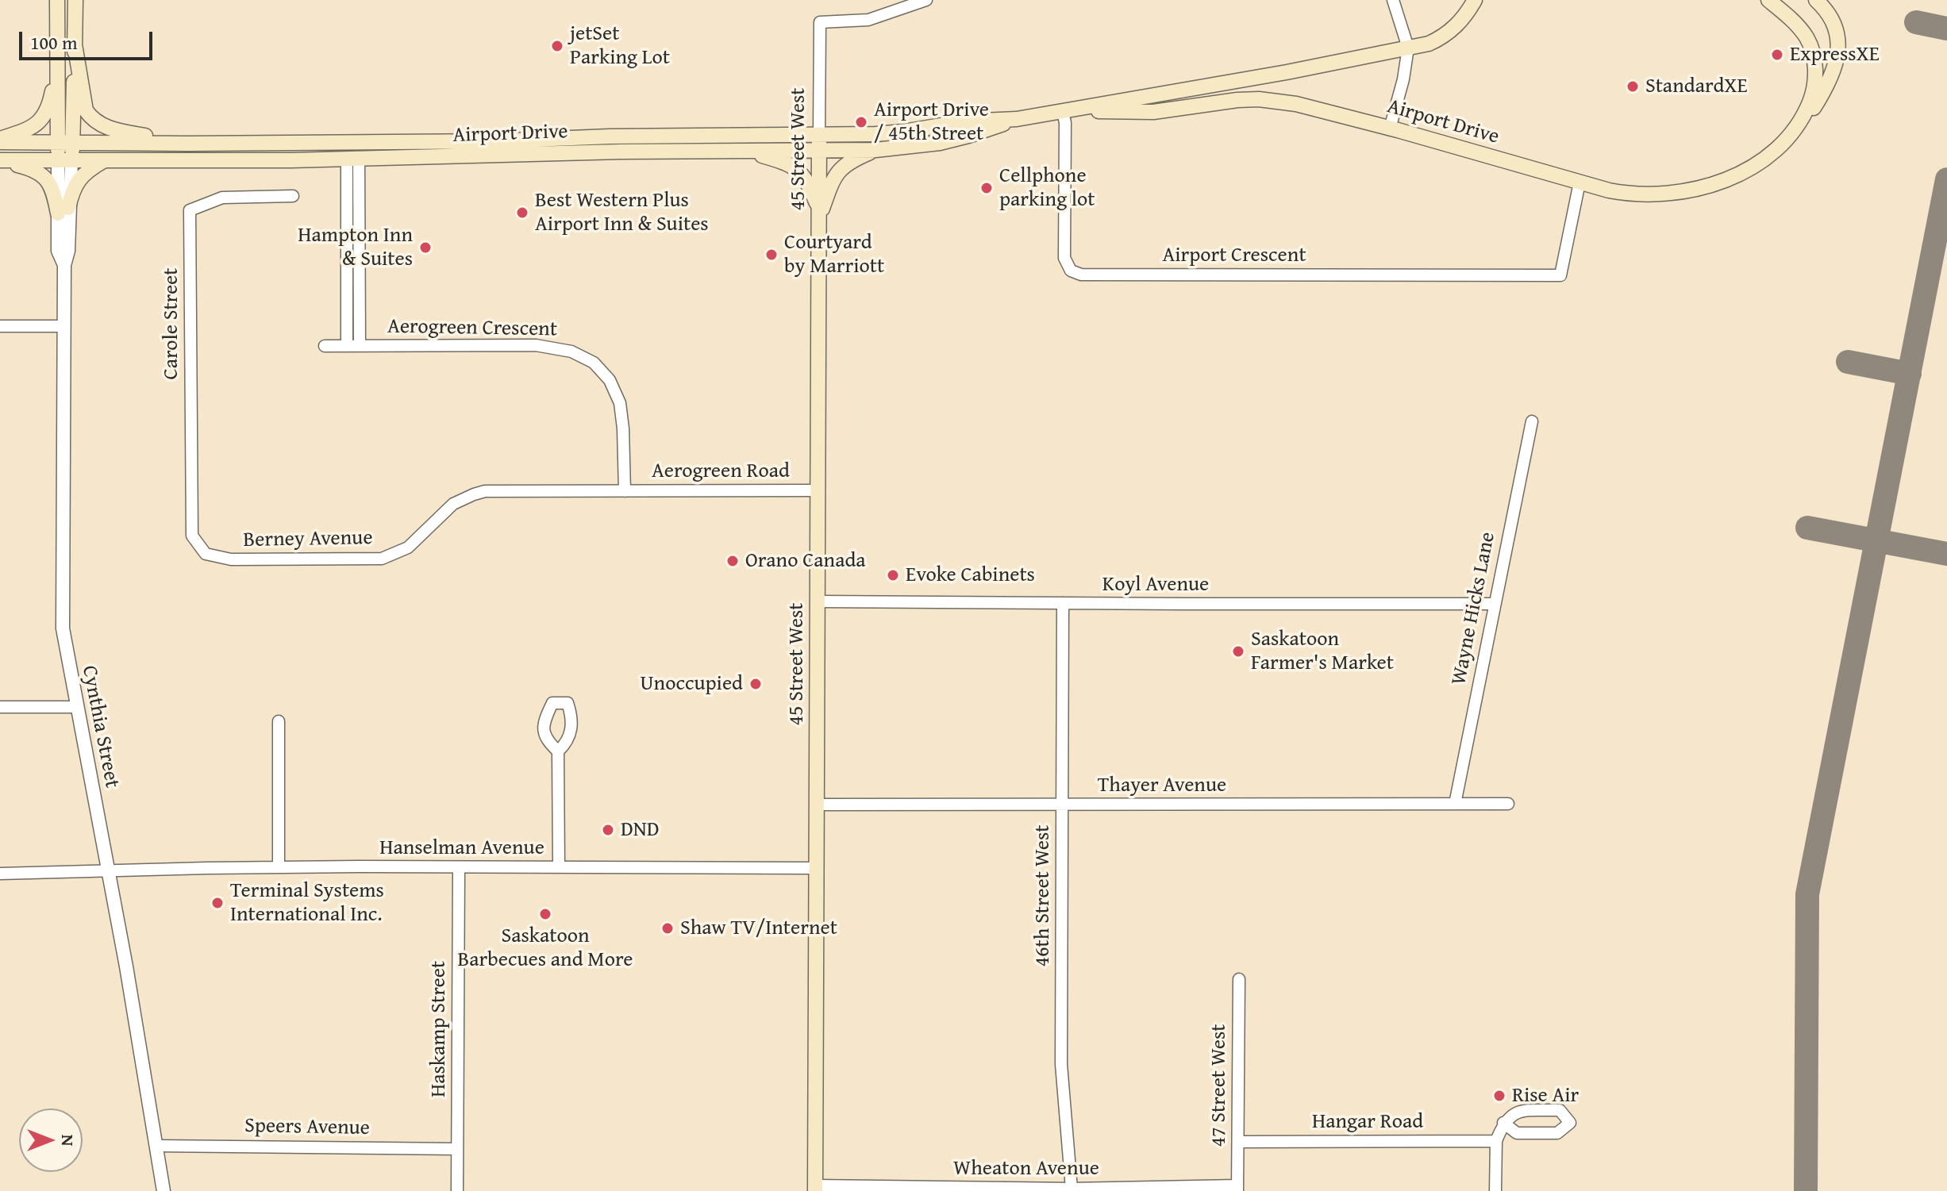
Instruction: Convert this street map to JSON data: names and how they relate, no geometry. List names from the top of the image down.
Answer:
{
  "streets": {
    "main road": ["Airport Drive", "45 Street West"],
    "street": [
      "Airport Crescent",
      "Carole Street",
      "Aerogreen Crescent",
      "Aerogreen Road",
      "Berney Avenue",
      "Koyl Avenue",
      "Wayne Hicks Lane",
      "Cynthia Street",
      "Thayer Avenue",
      "Hanselman Avenue",
      "46th Street West",
      "Haskamp Street",
      "47 Street West",
      "Hangar Road",
      "Speers Avenue",
      "Wheaton Avenue"
    ]
  },
  "crossings": [
    ["Airport Drive", "45 Street West"],
    ["Airport Drive", "Airport Crescent"],
    ["Airport Drive", "Cynthia Street"],
    ["45 Street West", "Aerogreen Road"],
    ["45 Street West", "Koyl Avenue"],
    ["45 Street West", "Thayer Avenue"],
    ["45 Street West", "Hanselman Avenue"],
    ["45 Street West", "Wheaton Avenue"],
    ["Carole Street", "Berney Avenue"],
    ["Aerogreen Crescent", "Aerogreen Road"],
    ["Aerogreen Crescent", "Berney Avenue"],
    ["Aerogreen Road", "Berney Avenue"],
    ["Koyl Avenue", "Wayne Hicks Lane"],
    ["Koyl Avenue", "46th Street West"],
    ["Wayne Hicks Lane", "Thayer Avenue"],
    ["Cynthia Street", "Hanselman Avenue"],
    ["Cynthia Street", "Speers Avenue"],
    ["Thayer Avenue", "46th Street West"],
    ["Hanselman Avenue", "Haskamp Street"],
    ["46th Street West", "Wheaton Avenue"],
    ["Haskamp Street", "Speers Avenue"],
    ["47 Street West", "Hangar Road"],
    ["47 Street West", "Wheaton Avenue"]
  ],
  "places": [
    "jetSet Parking Lot",
    "ExpressXE",
    "StandardXE",
    "Airport Drive / 45th Street",
    "Cellphone parking lot",
    "Best Western Plus Airport Inn & Suites",
    "Hampton Inn & Suites",
    "Courtyard by Marriott",
    "Orano Canada",
    "Evoke Cabinets",
    "Saskatoon Farmer's Market",
    "Unoccupied",
    "DND",
    "Terminal Systems International Inc.",
    "Saskatoon Barbecues and More",
    "Shaw TV/Internet",
    "Rise Air"
  ],
  "scale_bar": "100 m",
  "north": "right"
}
